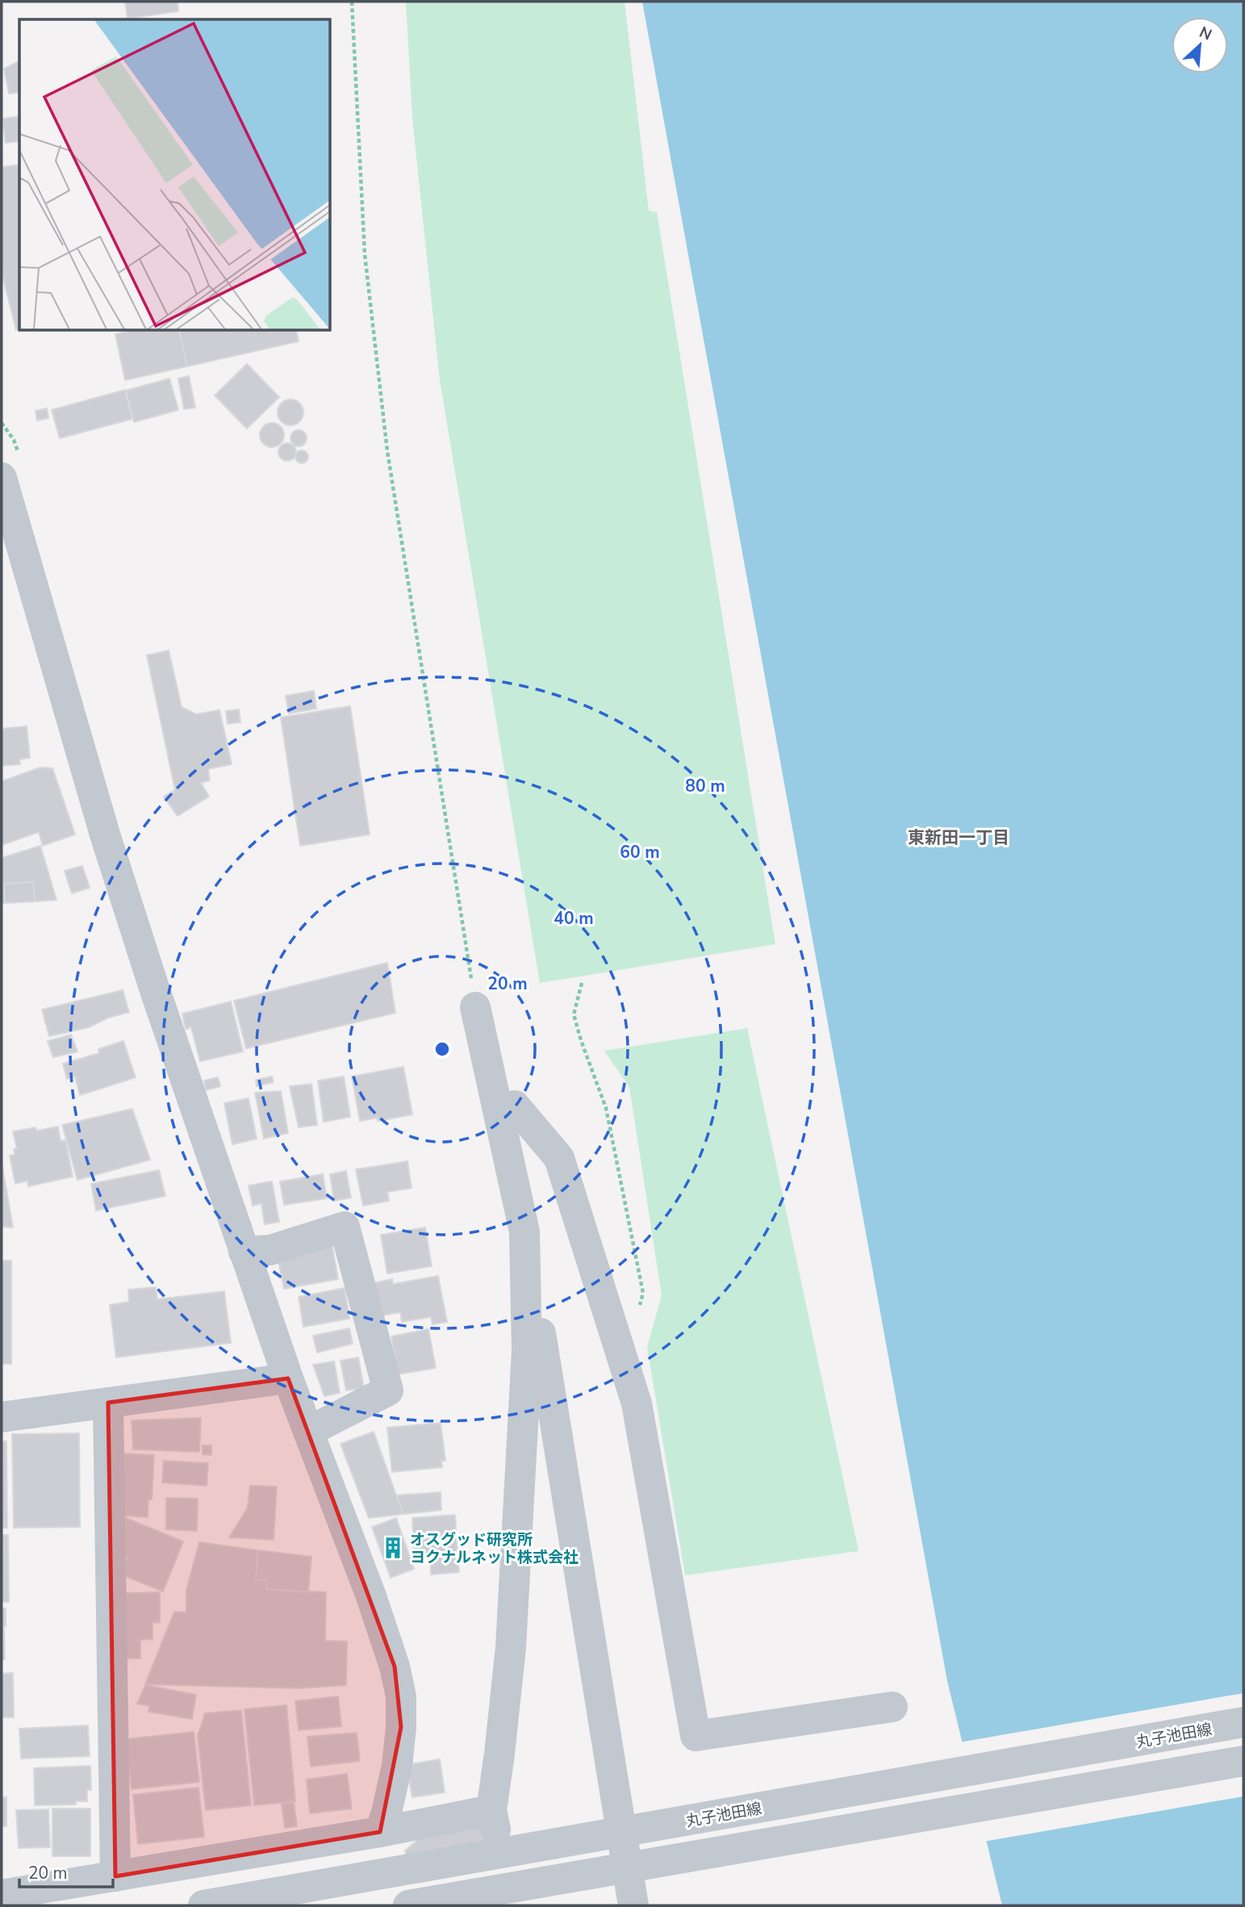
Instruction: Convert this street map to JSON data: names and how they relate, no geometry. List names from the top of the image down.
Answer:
{
  "streets": {
    "street": ["丸子池田線"]
  },
  "districts": ["東新田一丁目"],
  "places": {
    "building": ["オスグッド研究所 ヨクナルネット株式会社"]
  },
  "scale_bar": "20 m",
  "north": "top right",
  "rings": [
    "80 m",
    "60 m",
    "40 m",
    "20 m"
  ]
}
